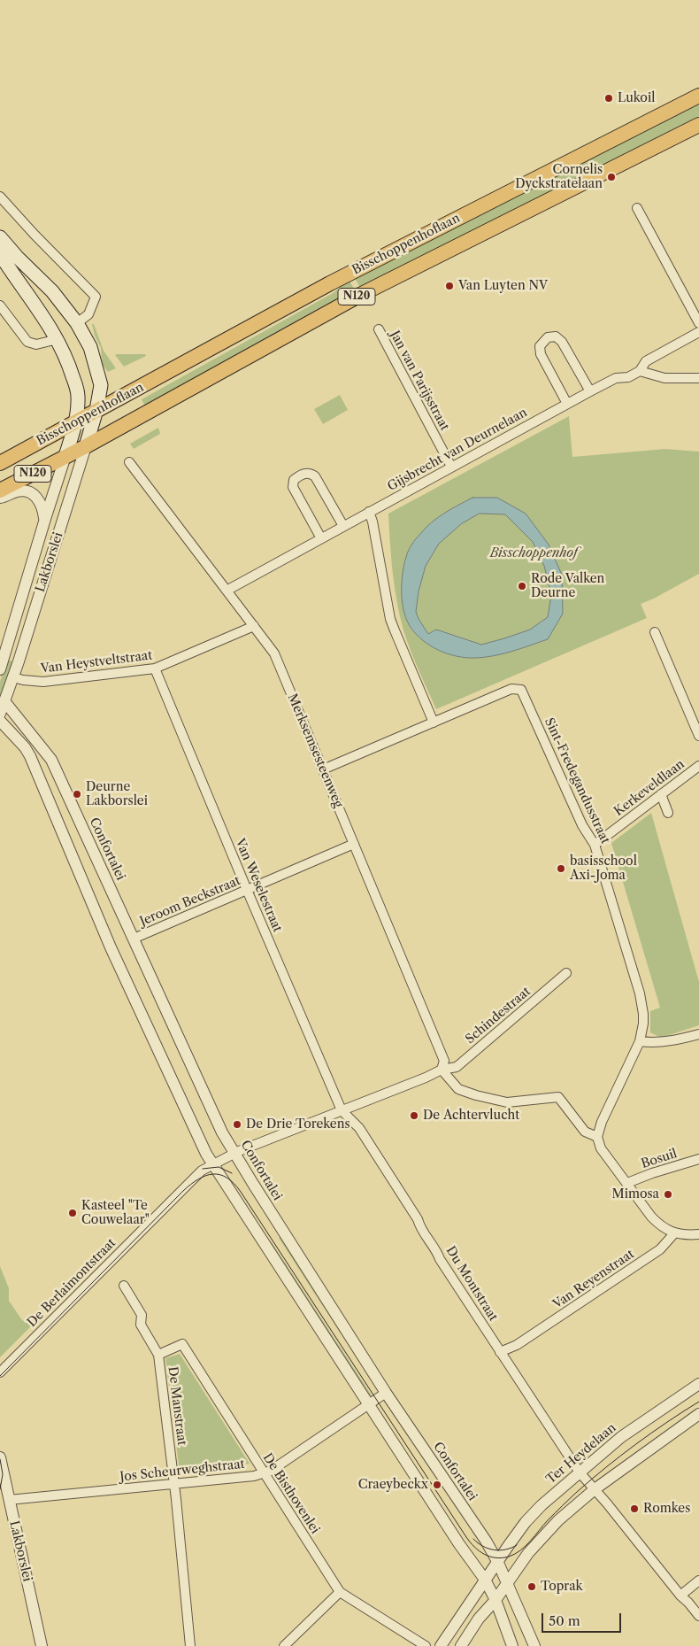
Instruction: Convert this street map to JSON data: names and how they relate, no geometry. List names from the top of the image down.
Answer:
{
  "streets": {
    "main road": ["Bisschoppenhoflaan", "N120", "Lakborslei"],
    "street": [
      "Jan van Parijsstraat",
      "Gijsbrecht van Deurnelaan",
      "Van Heystveltstraat",
      "Merksemsesteenweg",
      "Sint-Fredegandusstraat",
      "Kerkeveldlaan",
      "Confortalei",
      "Van Weselestraat",
      "Jeroom Beckstraat",
      "Schindestraat",
      "Bosuil",
      "Van Reyenstraat",
      "De Berlaimontstraat",
      "Du Montstraat",
      "De Manstraat",
      "Ter Heydelaan",
      "Jos Scheurweghstraat",
      "De Bisthovenlei"
    ]
  },
  "crossings": [
    ["Bisschoppenhoflaan", "Lakborslei"],
    ["Jan van Parijsstraat", "Gijsbrecht van Deurnelaan"],
    ["Gijsbrecht van Deurnelaan", "Merksemsesteenweg"],
    ["Lakborslei", "Van Heystveltstraat"],
    ["Lakborslei", "Confortalei"],
    ["Lakborslei", "Jos Scheurweghstraat"],
    ["Van Heystveltstraat", "Merksemsesteenweg"],
    ["Van Heystveltstraat", "Van Weselestraat"],
    ["Merksemsesteenweg", "Sint-Fredegandusstraat"],
    ["Merksemsesteenweg", "Jeroom Beckstraat"],
    ["Merksemsesteenweg", "Schindestraat"],
    ["Merksemsesteenweg", "De Berlaimontstraat"],
    ["Sint-Fredegandusstraat", "Kerkeveldlaan"],
    ["Confortalei", "Jeroom Beckstraat"],
    ["Confortalei", "De Berlaimontstraat"],
    ["Confortalei", "Ter Heydelaan"],
    ["Confortalei", "Jos Scheurweghstraat"],
    ["Van Weselestraat", "Jeroom Beckstraat"],
    ["Van Weselestraat", "De Berlaimontstraat"],
    ["Van Weselestraat", "Du Montstraat"],
    ["Schindestraat", "De Berlaimontstraat"],
    ["Van Reyenstraat", "Du Montstraat"],
    ["De Berlaimontstraat", "Du Montstraat"],
    ["Du Montstraat", "Ter Heydelaan"],
    ["De Manstraat", "Jos Scheurweghstraat"],
    ["De Manstraat", "De Bisthovenlei"],
    ["Jos Scheurweghstraat", "De Bisthovenlei"]
  ],
  "parks": ["Bisschoppenhof"],
  "places": [
    "Lukoil",
    "Cornelis Dyckstratelaan",
    "Van Luyten NV",
    "Rode Valken Deurne",
    "Deurne Lakborslei",
    "basisschool Axi-Joma",
    "De Achtervlucht",
    "De Drie Torekens",
    "Mimosa",
    "Kasteel \"Te Couwelaar\"",
    "Craeybeckx",
    "Romkes",
    "Toprak"
  ],
  "scale_bar": "50 m"
}
